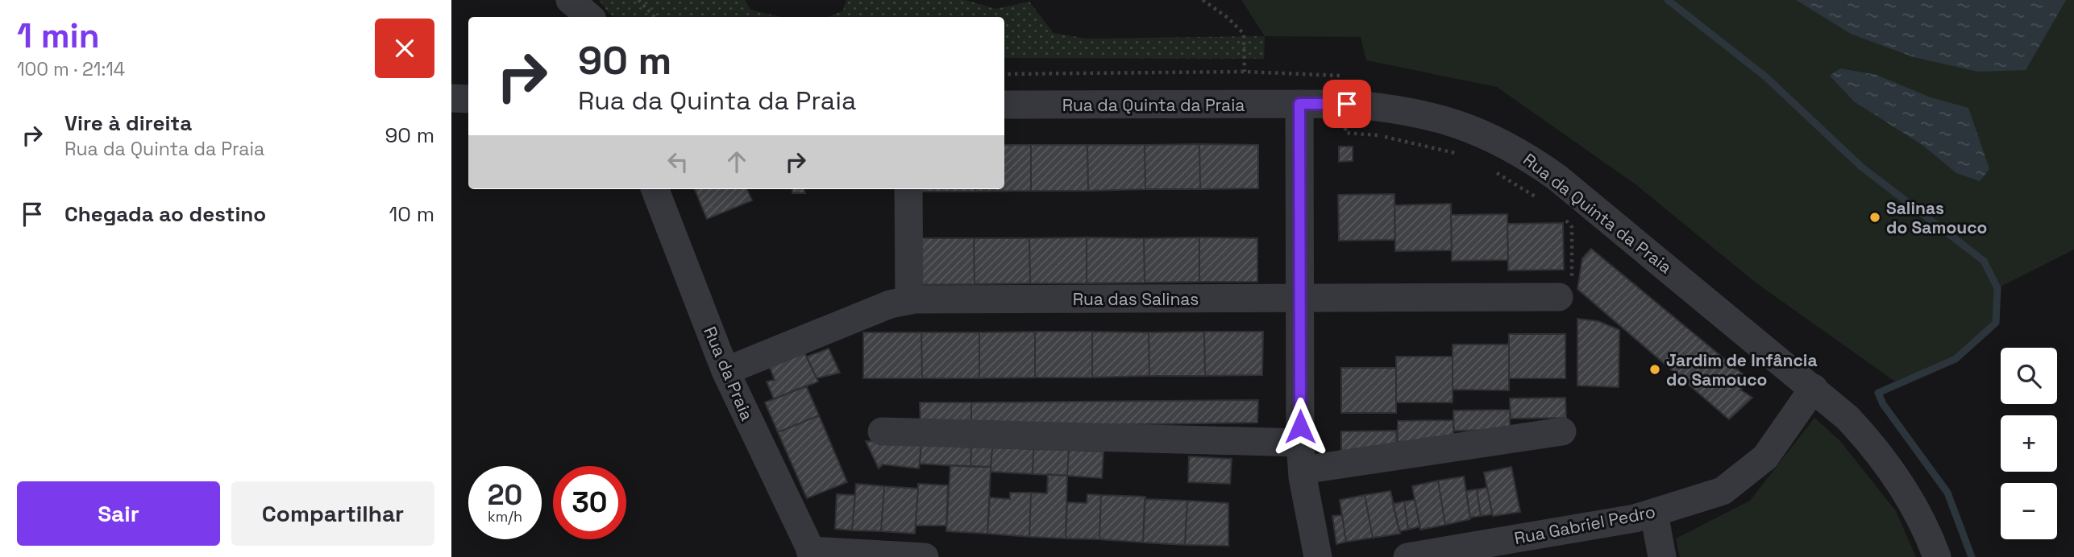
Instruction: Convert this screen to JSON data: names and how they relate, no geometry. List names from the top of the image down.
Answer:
{
  "streets": {
    "street": [
      "Rua da Quinta da Praia",
      "Rua das Salinas",
      "Rua da Praia",
      "Rua Gabriel Pedro"
    ]
  },
  "crossings": [
    ["Rua da Quinta da Praia", "Rua Gabriel Pedro"],
    ["Rua das Salinas", "Rua da Praia"]
  ],
  "places": ["Salinas do Samouco", "Jardim de Infância do Samouco"],
  "page": {
    "heading": ["1 min", "100 m · 21:14"],
    "turn": ["90 m", "Rua da Quinta da Praia"],
    "list": [
      {
        "name": "Vire à direita",
        "note": "Rua da Quinta da Praia",
        "value": "90 m"
      },
      {
        "name": "Chegada ao destino",
        "value": "10 m"
      }
    ],
    "map_buttons": ["+", "−"],
    "speed": "20 km/h",
    "limit": "30",
    "buttons": ["Sair", "Compartilhar"]
  }
}
